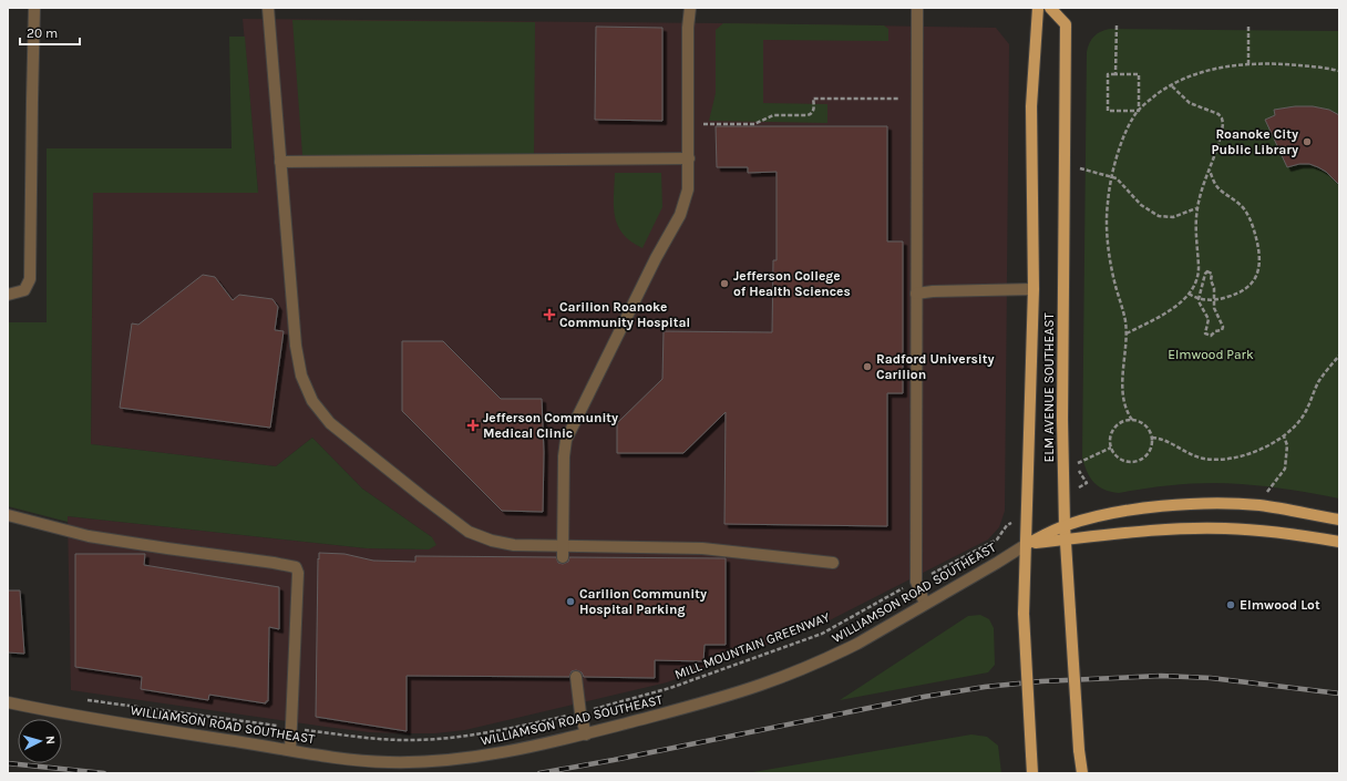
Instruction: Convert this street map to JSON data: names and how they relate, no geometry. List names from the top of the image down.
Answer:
{
  "streets": {
    "main road": ["ELM AVENUE SOUTHEAST", "WILLIAMSON ROAD SOUTHEAST"],
    "path": ["MILL MOUNTAIN GREENWAY"]
  },
  "crossings": [
    ["ELM AVENUE SOUTHEAST", "WILLIAMSON ROAD SOUTHEAST"]
  ],
  "parks": ["Elmwood Park"],
  "places": {
    "other": [
      "Roanoke City Public Library",
      "Jefferson College of Health Sciences",
      "Radford University Carilion",
      "Carilion Community Hospital Parking",
      "Elmwood Lot"
    ],
    "health": ["Carilion Roanoke Community Hospital", "Jefferson Community Medical Clinic"]
  },
  "scale_bar": "20 m",
  "north": "right"
}
